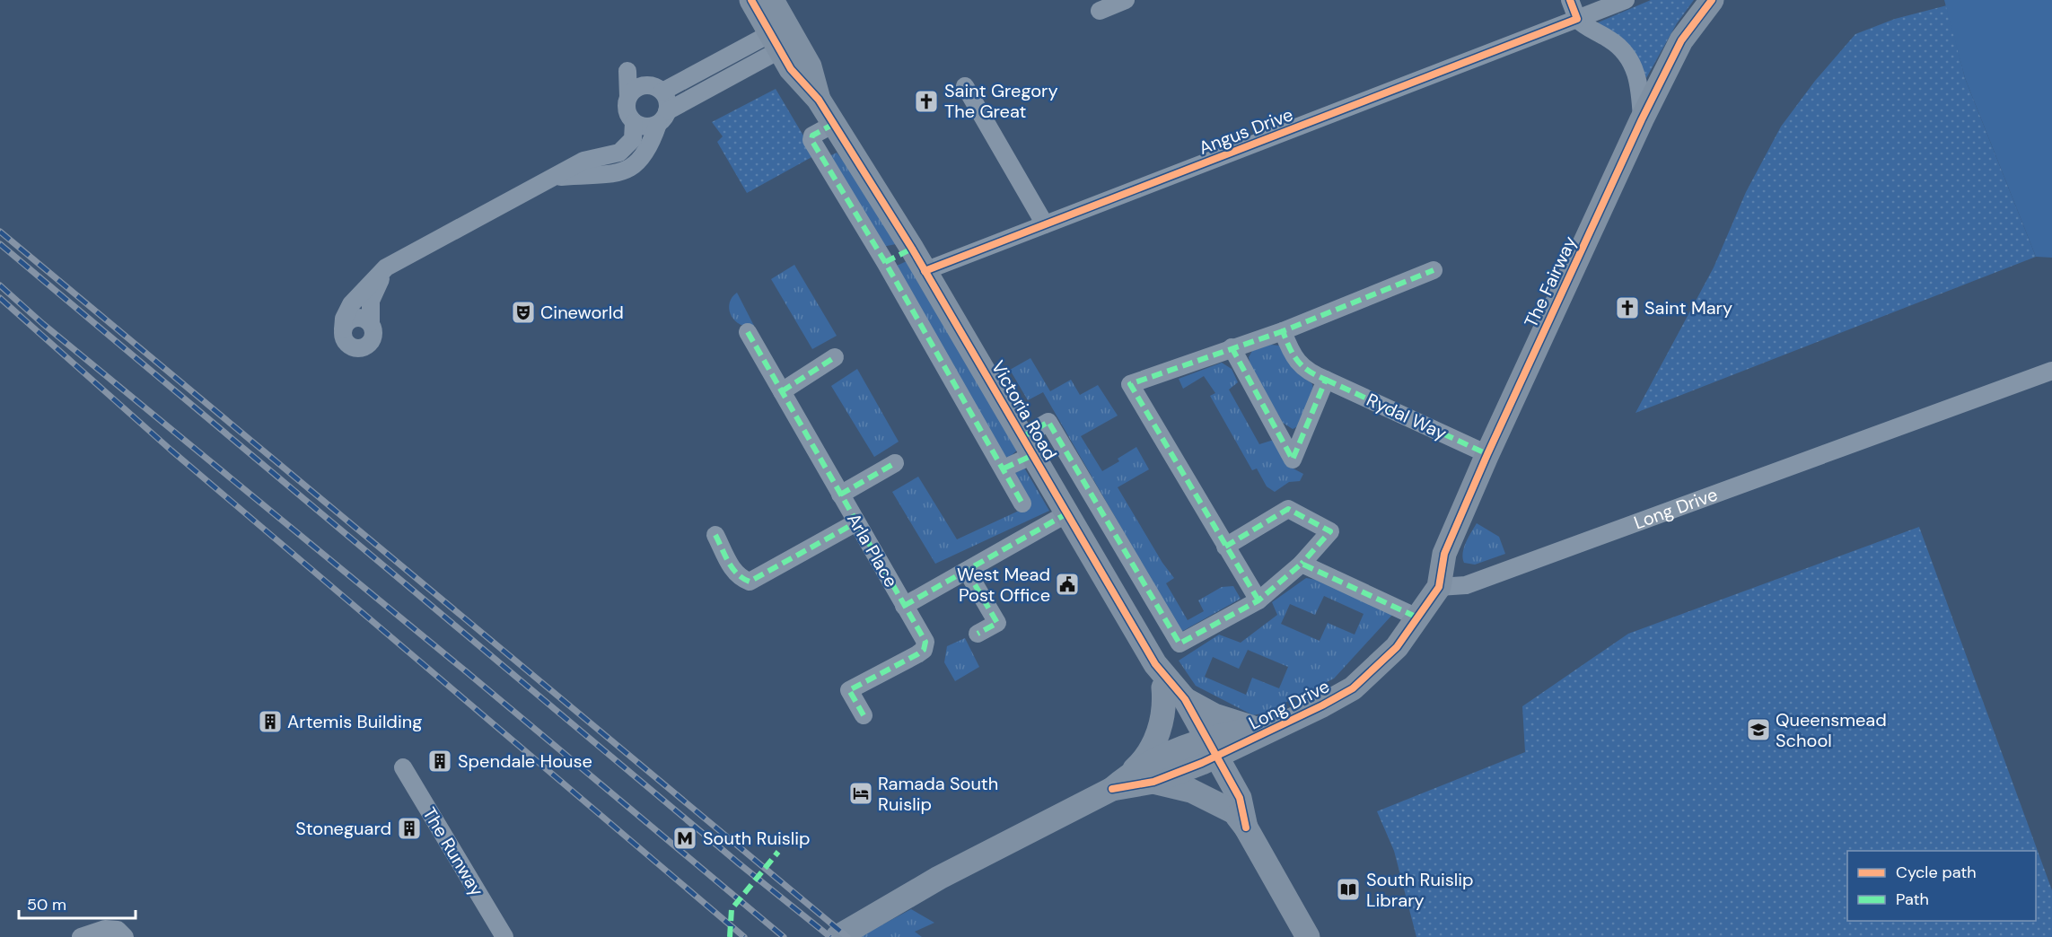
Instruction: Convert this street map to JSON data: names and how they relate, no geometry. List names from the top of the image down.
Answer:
{
  "streets": {
    "street": [
      "Angus Drive",
      "The Fairway",
      "Victoria Road",
      "Rydal Way",
      "Long Drive",
      "Arla Place",
      "The Runway"
    ]
  },
  "crossings": [
    ["Angus Drive", "The Fairway"],
    ["Angus Drive", "Victoria Road"],
    ["The Fairway", "Rydal Way"],
    ["The Fairway", "Long Drive"],
    ["Victoria Road", "Long Drive"],
    ["Victoria Road", "Arla Place"]
  ],
  "places": {
    "church": ["Saint Gregory The Great", "Saint Mary"],
    "theatre": ["Cineworld"],
    "public building": ["West Mead Post Office"],
    "building": ["Artemis Building", "Spendale House", "Stoneguard"],
    "school or university": ["Queensmead School"],
    "hotel": ["Ramada South Ruislip"],
    "metro station": ["South Ruislip"],
    "library": ["South Ruislip Library"]
  },
  "legend": ["Cycle path", "Path"],
  "scale_bar": "50 m"
}
